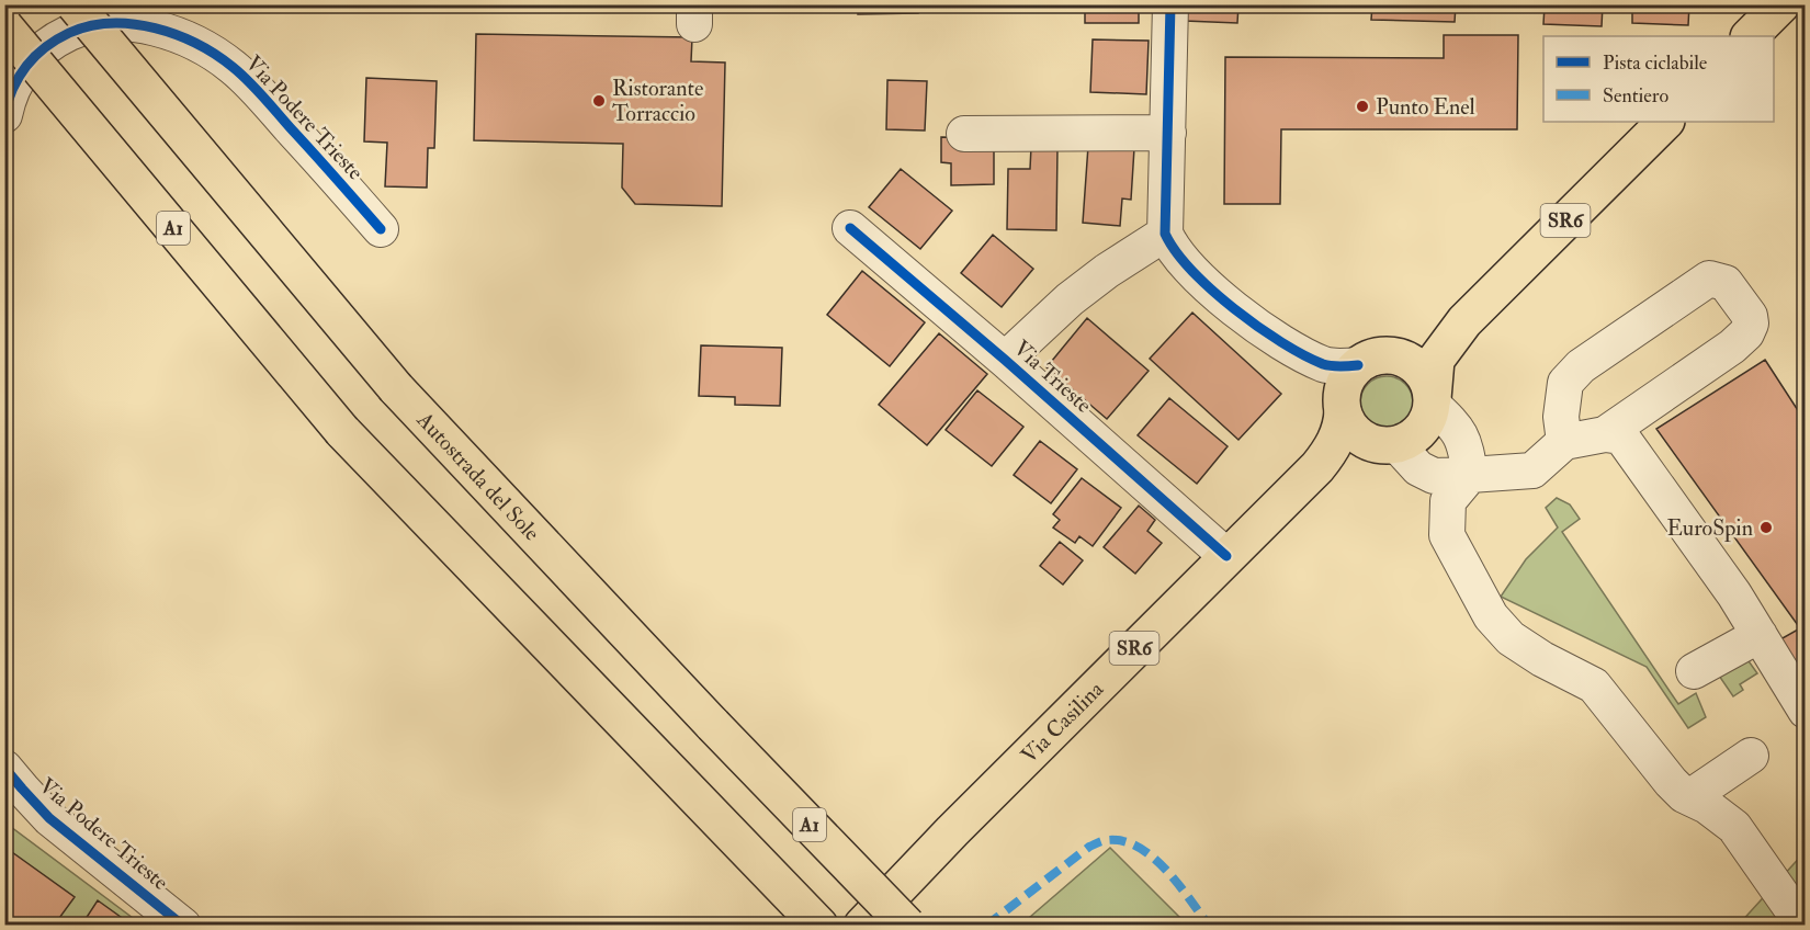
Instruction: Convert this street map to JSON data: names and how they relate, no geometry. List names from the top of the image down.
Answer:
{
  "streets": {
    "main road": [
      "SR6",
      "A1",
      "Autostrada del Sole",
      "Via Casilina"
    ],
    "street": ["Via Podere Trieste", "Via Trieste"]
  },
  "crossings": [
    ["SR6", "Via Casilina"],
    ["Via Trieste", "Via Casilina"],
    ["Autostrada del Sole", "Via Casilina"]
  ],
  "places": ["Ristorante Torraccio", "Punto Enel", "EuroSpin"],
  "legend": ["Pista ciclabile", "Sentiero"]
}
